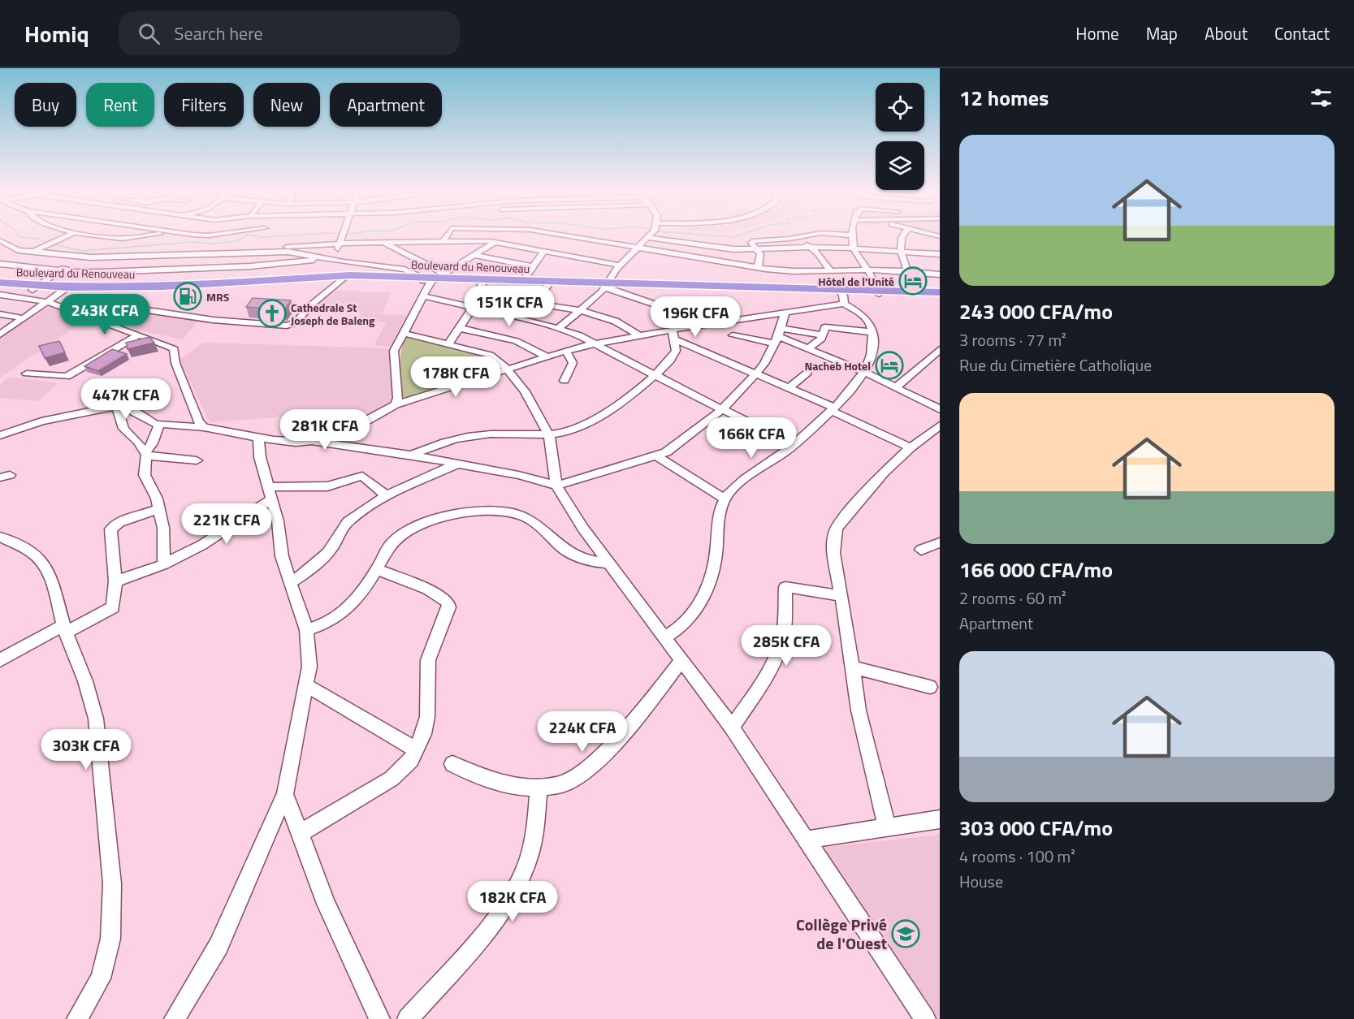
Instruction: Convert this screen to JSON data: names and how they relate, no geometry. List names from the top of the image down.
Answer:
{
  "streets": {
    "highway": ["Boulevard du Renouveau"]
  },
  "places": {
    "hotel": ["Hôtel de l'Unité", "Nacheb Hotel"],
    "fuel station": ["MRS"],
    "church": ["Cathedrale St Joseph de Baleng"],
    "school or university": ["Collège Privé de l'Ouest"]
  },
  "page": {
    "header": "Homiq",
    "search": "Search here",
    "nav": [
      "Home",
      "Map",
      "About",
      "Contact"
    ],
    "heading": "12 homes",
    "chip": [
      "Buy",
      "Rent",
      "Filters",
      "New",
      "Apartment"
    ],
    "list": [
      {
        "name": "243 000 CFA/mo",
        "note": "3 rooms · 77 m² · Rue du Cimetière Catholique"
      },
      {
        "name": "166 000 CFA/mo",
        "note": "2 rooms · 60 m² · Apartment"
      },
      {
        "name": "303 000 CFA/mo",
        "note": "4 rooms · 100 m² · House"
      }
    ],
    "price": [
      "151K CFA",
      "243K CFA",
      "196K CFA",
      "178K CFA",
      "447K CFA",
      "281K CFA",
      "166K CFA",
      "221K CFA",
      "285K CFA",
      "224K CFA",
      "303K CFA",
      "182K CFA"
    ]
  }
}
